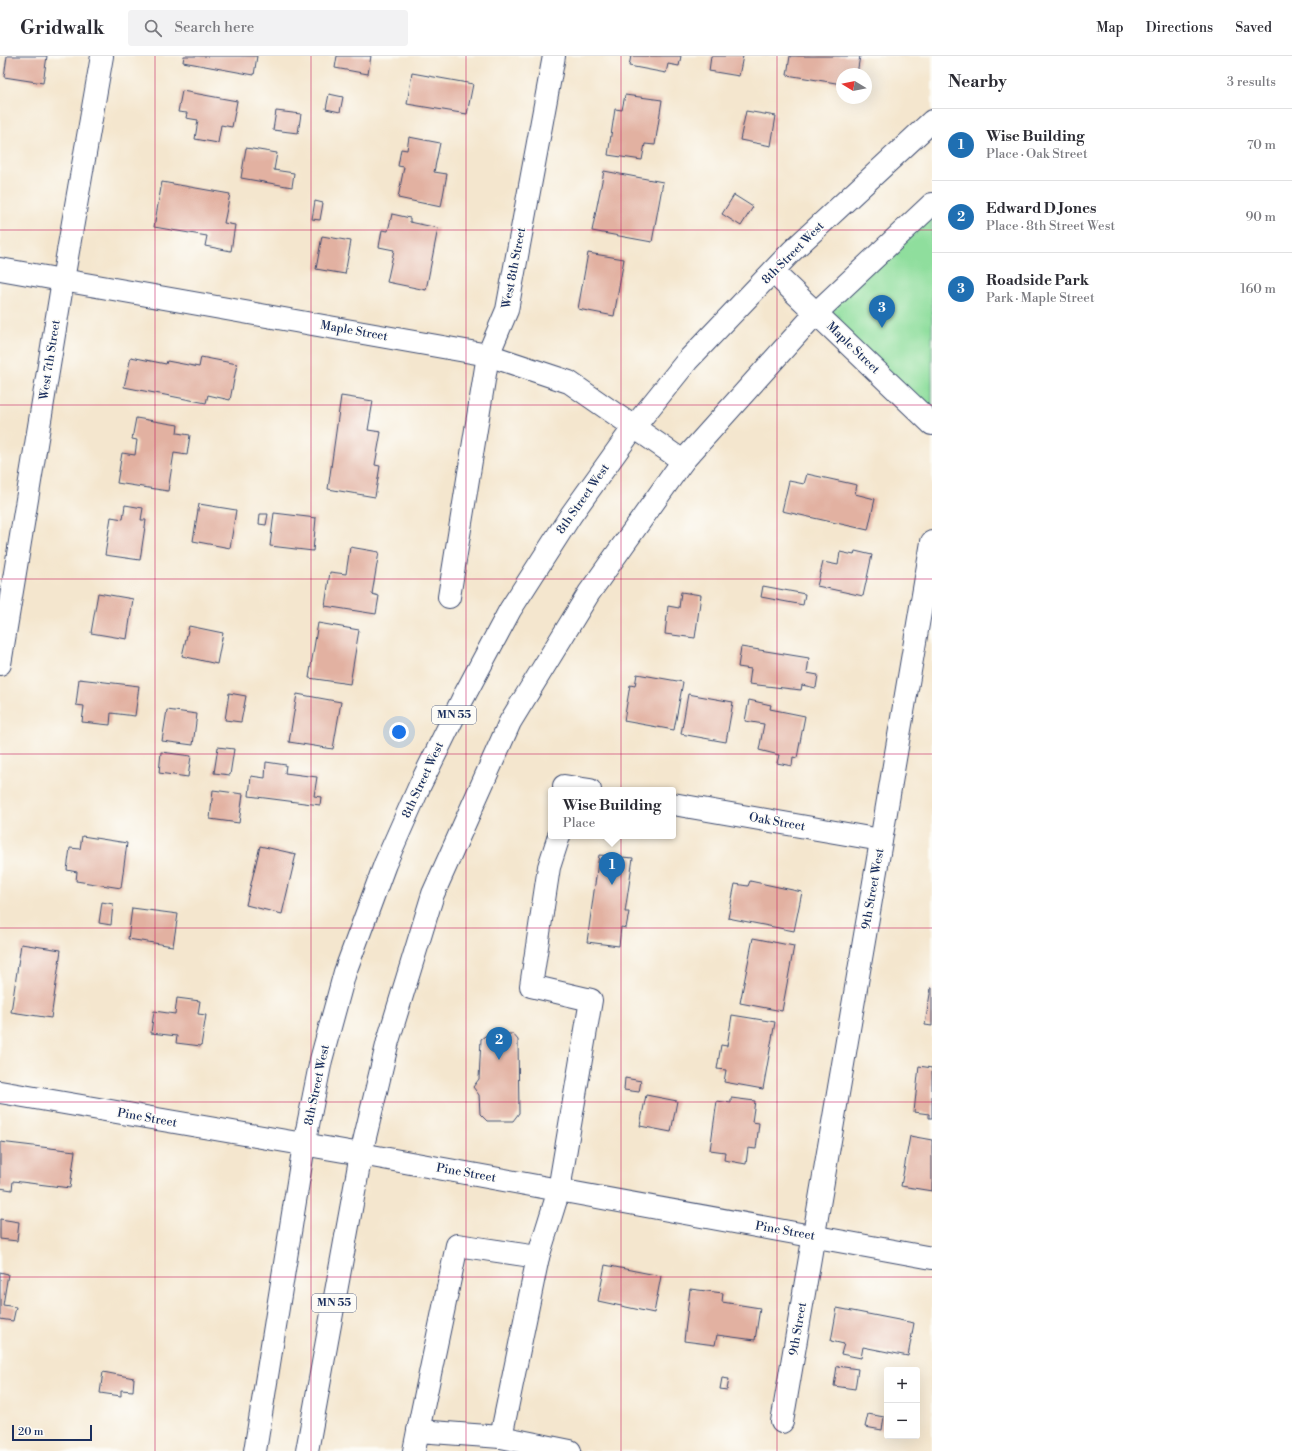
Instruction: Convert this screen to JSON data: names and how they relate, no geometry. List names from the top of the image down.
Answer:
{
  "streets": {
    "main road": [
      "8th Street West",
      "West 8th Street",
      "Maple Street",
      "West 7th Street",
      "MN 55",
      "Oak Street",
      "9th Street West",
      "Pine Street",
      "9th Street"
    ]
  },
  "crossings": [
    ["8th Street West", "Maple Street"],
    ["8th Street West", "Pine Street"],
    ["West 8th Street", "Maple Street"],
    ["Maple Street", "West 7th Street"],
    ["Maple Street", "MN 55"],
    ["MN 55", "Pine Street"],
    ["Oak Street", "9th Street West"],
    ["9th Street West", "Pine Street"],
    ["9th Street West", "9th Street"],
    ["Pine Street", "9th Street"]
  ],
  "scale_bar": "20 m",
  "north": "left",
  "page": {
    "header": "Gridwalk",
    "search": "Search here",
    "nav": ["Map", "Directions", "Saved"],
    "heading": ["Nearby", "3 results"],
    "list": [
      {
        "mark": "1",
        "name": "Wise Building",
        "note": "Place · Oak Street",
        "value": "70 m"
      },
      {
        "mark": "2",
        "name": "Edward D Jones",
        "note": "Place · 8th Street West",
        "value": "90 m"
      },
      {
        "mark": "3",
        "name": "Roadside Park",
        "note": "Park · Maple Street",
        "value": "160 m"
      }
    ],
    "pins": ["3", "1", "2"],
    "popup": ["Wise Building", "Place"],
    "map_buttons": ["+", "−"],
    "scale": "20 m"
  }
}
